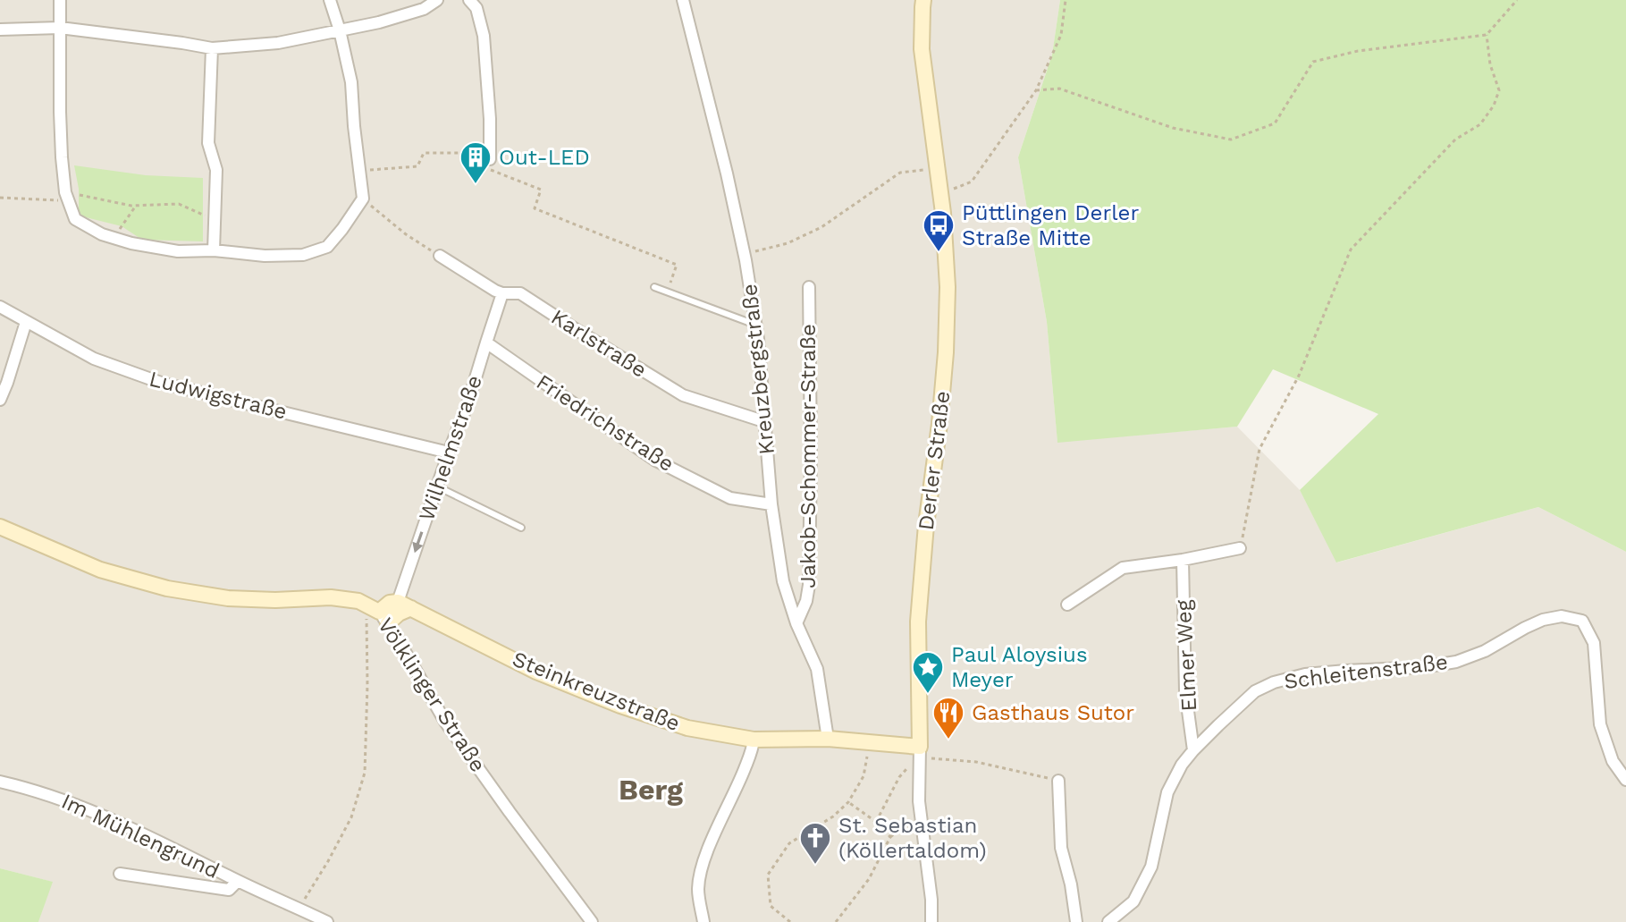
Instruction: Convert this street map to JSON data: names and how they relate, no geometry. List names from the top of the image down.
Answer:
{
  "streets": {
    "street": [
      "Karlstraße",
      "Kreuzbergstraße",
      "Ludwigstraße",
      "Friedrichstraße",
      "Wilhelmstraße",
      "Jakob-Schommer-Straße",
      "Derler Straße",
      "Elmer Weg",
      "Schleitenstraße",
      "Steinkreuzstraße",
      "Völklinger Straße",
      "Im Mühlengrund"
    ]
  },
  "crossings": [
    ["Karlstraße", "Kreuzbergstraße"],
    ["Karlstraße", "Wilhelmstraße"],
    ["Kreuzbergstraße", "Friedrichstraße"],
    ["Kreuzbergstraße", "Jakob-Schommer-Straße"],
    ["Kreuzbergstraße", "Steinkreuzstraße"],
    ["Ludwigstraße", "Wilhelmstraße"],
    ["Friedrichstraße", "Wilhelmstraße"],
    ["Wilhelmstraße", "Steinkreuzstraße"],
    ["Derler Straße", "Steinkreuzstraße"],
    ["Elmer Weg", "Schleitenstraße"]
  ],
  "one_way": ["Wilhelmstraße"],
  "districts": ["Berg"],
  "places": {
    "building": ["Out-LED"],
    "bus stop": ["Püttlingen Derler Straße Mitte"],
    "place": ["Paul Aloysius Meyer"],
    "restaurant": ["Gasthaus Sutor"],
    "church": ["St. Sebastian (Köllertaldom)"]
  }
}
